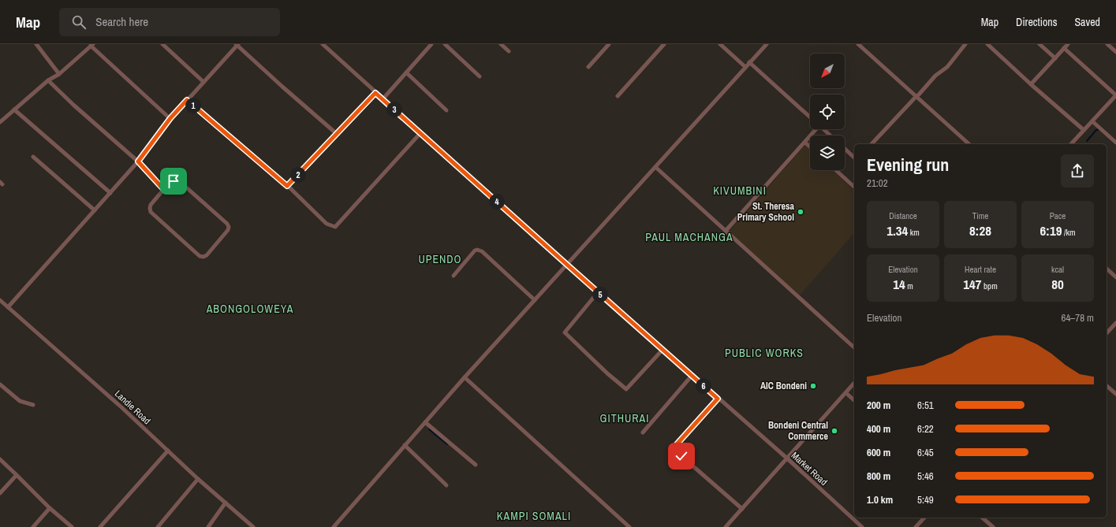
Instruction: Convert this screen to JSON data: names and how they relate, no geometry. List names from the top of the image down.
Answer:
{
  "streets": {
    "street": ["Landie Road", "Market Road"]
  },
  "districts": [
    "KIVUMBINI",
    "PAUL MACHANGA",
    "UPENDO",
    "ABONGOLOWEYA",
    "PUBLIC WORKS",
    "GITHURAI",
    "KAMPI SOMALI"
  ],
  "places": ["St. Theresa Primary School", "AIC Bondeni", "Bondeni Central Commerce"],
  "north": "bottom left",
  "page": {
    "header": "Map",
    "search": "Search here",
    "nav": ["Map", "Directions", "Saved"],
    "pins": [
      "1",
      "3",
      "2",
      "4",
      "5",
      "6"
    ],
    "heading": ["Evening run", "21:02"],
    "stats": [
      ["Distance", "1.34 km"],
      ["Time", "8:28"],
      ["Pace", "6:19 /km"],
      ["Elevation", "14 m"],
      ["Heart rate", "147 bpm"],
      ["kcal", "80"]
    ],
    "chart": ["Elevation", "64–78 m"],
    "list": [
      {
        "name": "200 m",
        "note": "6:51"
      },
      {
        "name": "400 m",
        "note": "6:22"
      },
      {
        "name": "600 m",
        "note": "6:45"
      },
      {
        "name": "800 m",
        "note": "5:46"
      },
      {
        "name": "1.0 km",
        "note": "5:49"
      }
    ]
  }
}
